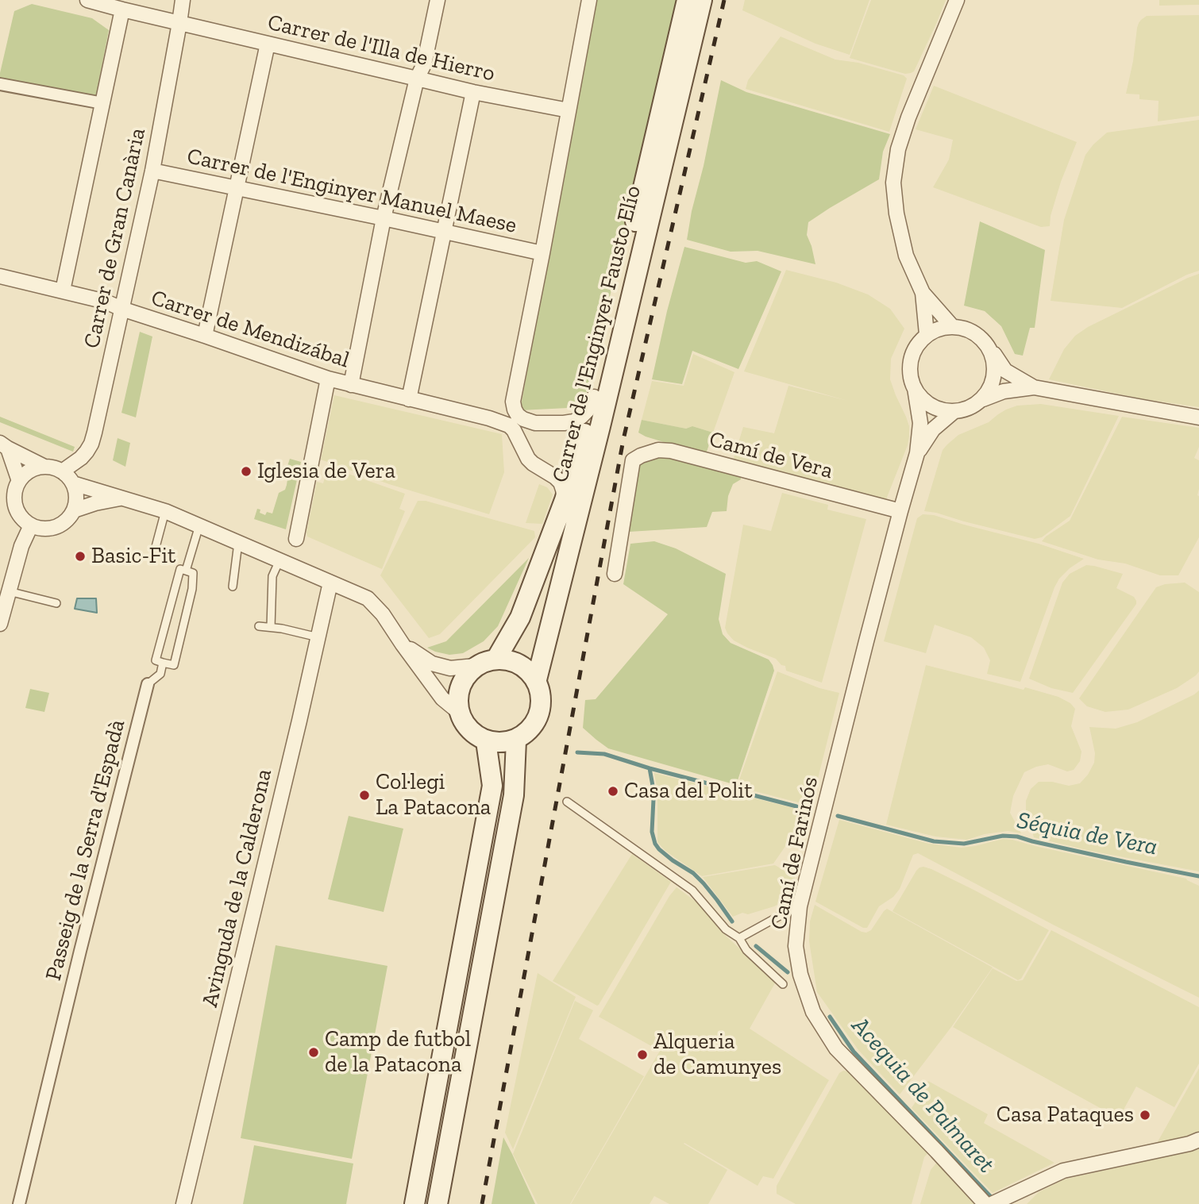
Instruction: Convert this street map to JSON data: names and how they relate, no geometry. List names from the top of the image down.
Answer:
{
  "streets": {
    "main road": ["Carrer de l'Enginyer Fausto Elío"],
    "street": [
      "Carrer de l'Illa de Hierro",
      "Carrer de l'Enginyer Manuel Maese",
      "Carrer de Gran Canària",
      "Carrer de Mendizábal",
      "Camí de Vera",
      "Passeig de la Serra d'Espadà",
      "Camí de Farinós",
      "Avinguda de la Calderona"
    ]
  },
  "crossings": [
    ["Carrer de l'Illa de Hierro", "Carrer de Gran Canària"],
    ["Carrer de l'Enginyer Manuel Maese", "Carrer de Gran Canària"],
    ["Carrer de Gran Canària", "Carrer de Mendizábal"],
    ["Carrer de Mendizábal", "Carrer de l'Enginyer Fausto Elío"],
    ["Camí de Vera", "Camí de Farinós"]
  ],
  "water": ["Séquia de Vera", "Acequia de Palmaret"],
  "places": [
    "Iglesia de Vera",
    "Basic-Fit",
    "Casa del Polit",
    "Col·legi La Patacona",
    "Camp de futbol de la Patacona",
    "Alqueria de Camunyes",
    "Casa Pataques"
  ]
}
